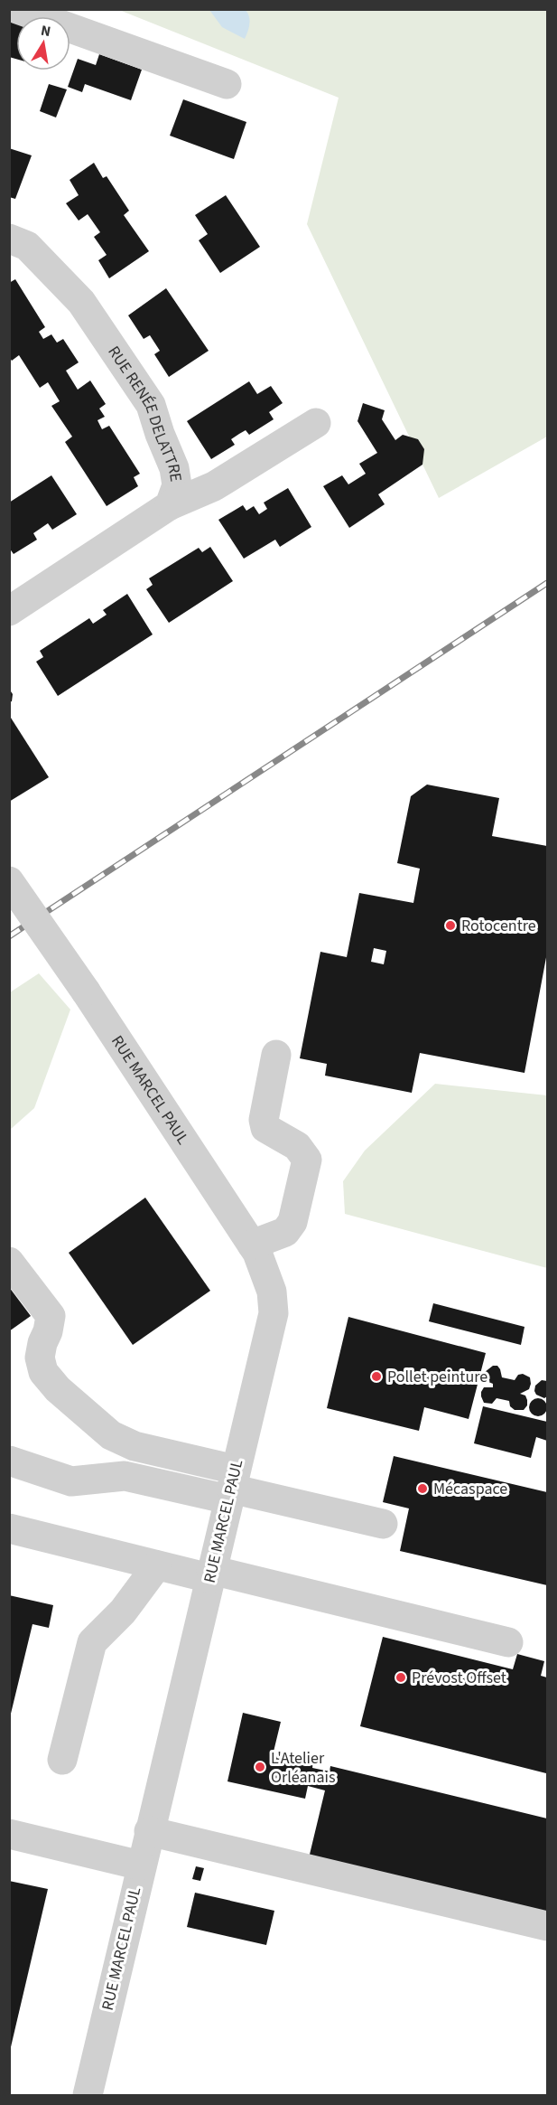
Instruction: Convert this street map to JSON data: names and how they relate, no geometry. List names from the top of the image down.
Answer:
{
  "streets": {
    "street": ["RUE RENÉE DELATTRE", "RUE MARCEL PAUL"]
  },
  "places": [
    "Rotocentre",
    "Pollet peinture",
    "Mécaspace",
    "Prévost Offset",
    "L'Atelier Orléanais"
  ],
  "north": "top"
}
